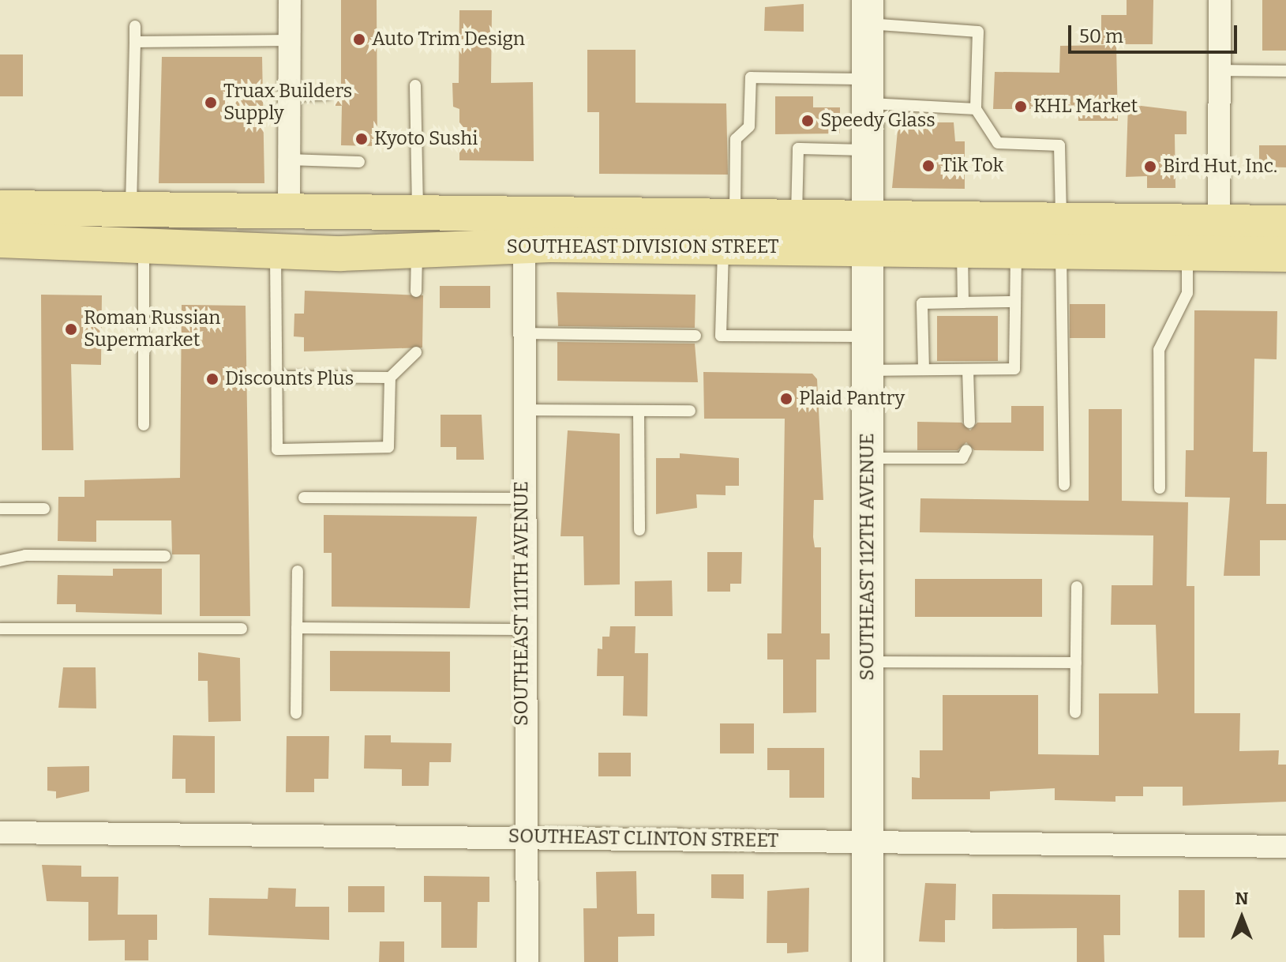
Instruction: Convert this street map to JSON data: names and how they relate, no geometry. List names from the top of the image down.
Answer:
{
  "streets": {
    "main road": ["SOUTHEAST DIVISION STREET", "SOUTHEAST 112TH AVENUE"],
    "street": ["SOUTHEAST 111TH AVENUE", "SOUTHEAST CLINTON STREET"]
  },
  "crossings": [
    ["SOUTHEAST DIVISION STREET", "SOUTHEAST 112TH AVENUE"],
    ["SOUTHEAST DIVISION STREET", "SOUTHEAST 111TH AVENUE"],
    ["SOUTHEAST 112TH AVENUE", "SOUTHEAST CLINTON STREET"],
    ["SOUTHEAST 111TH AVENUE", "SOUTHEAST CLINTON STREET"]
  ],
  "places": [
    "Auto Trim Design",
    "Truax Builders Supply",
    "KHL Market",
    "Speedy Glass",
    "Kyoto Sushi",
    "Tik Tok",
    "Bird Hut, Inc.",
    "Roman Russian Supermarket",
    "Discounts Plus",
    "Plaid Pantry"
  ],
  "scale_bar": "50 m",
  "north": "top"
}
